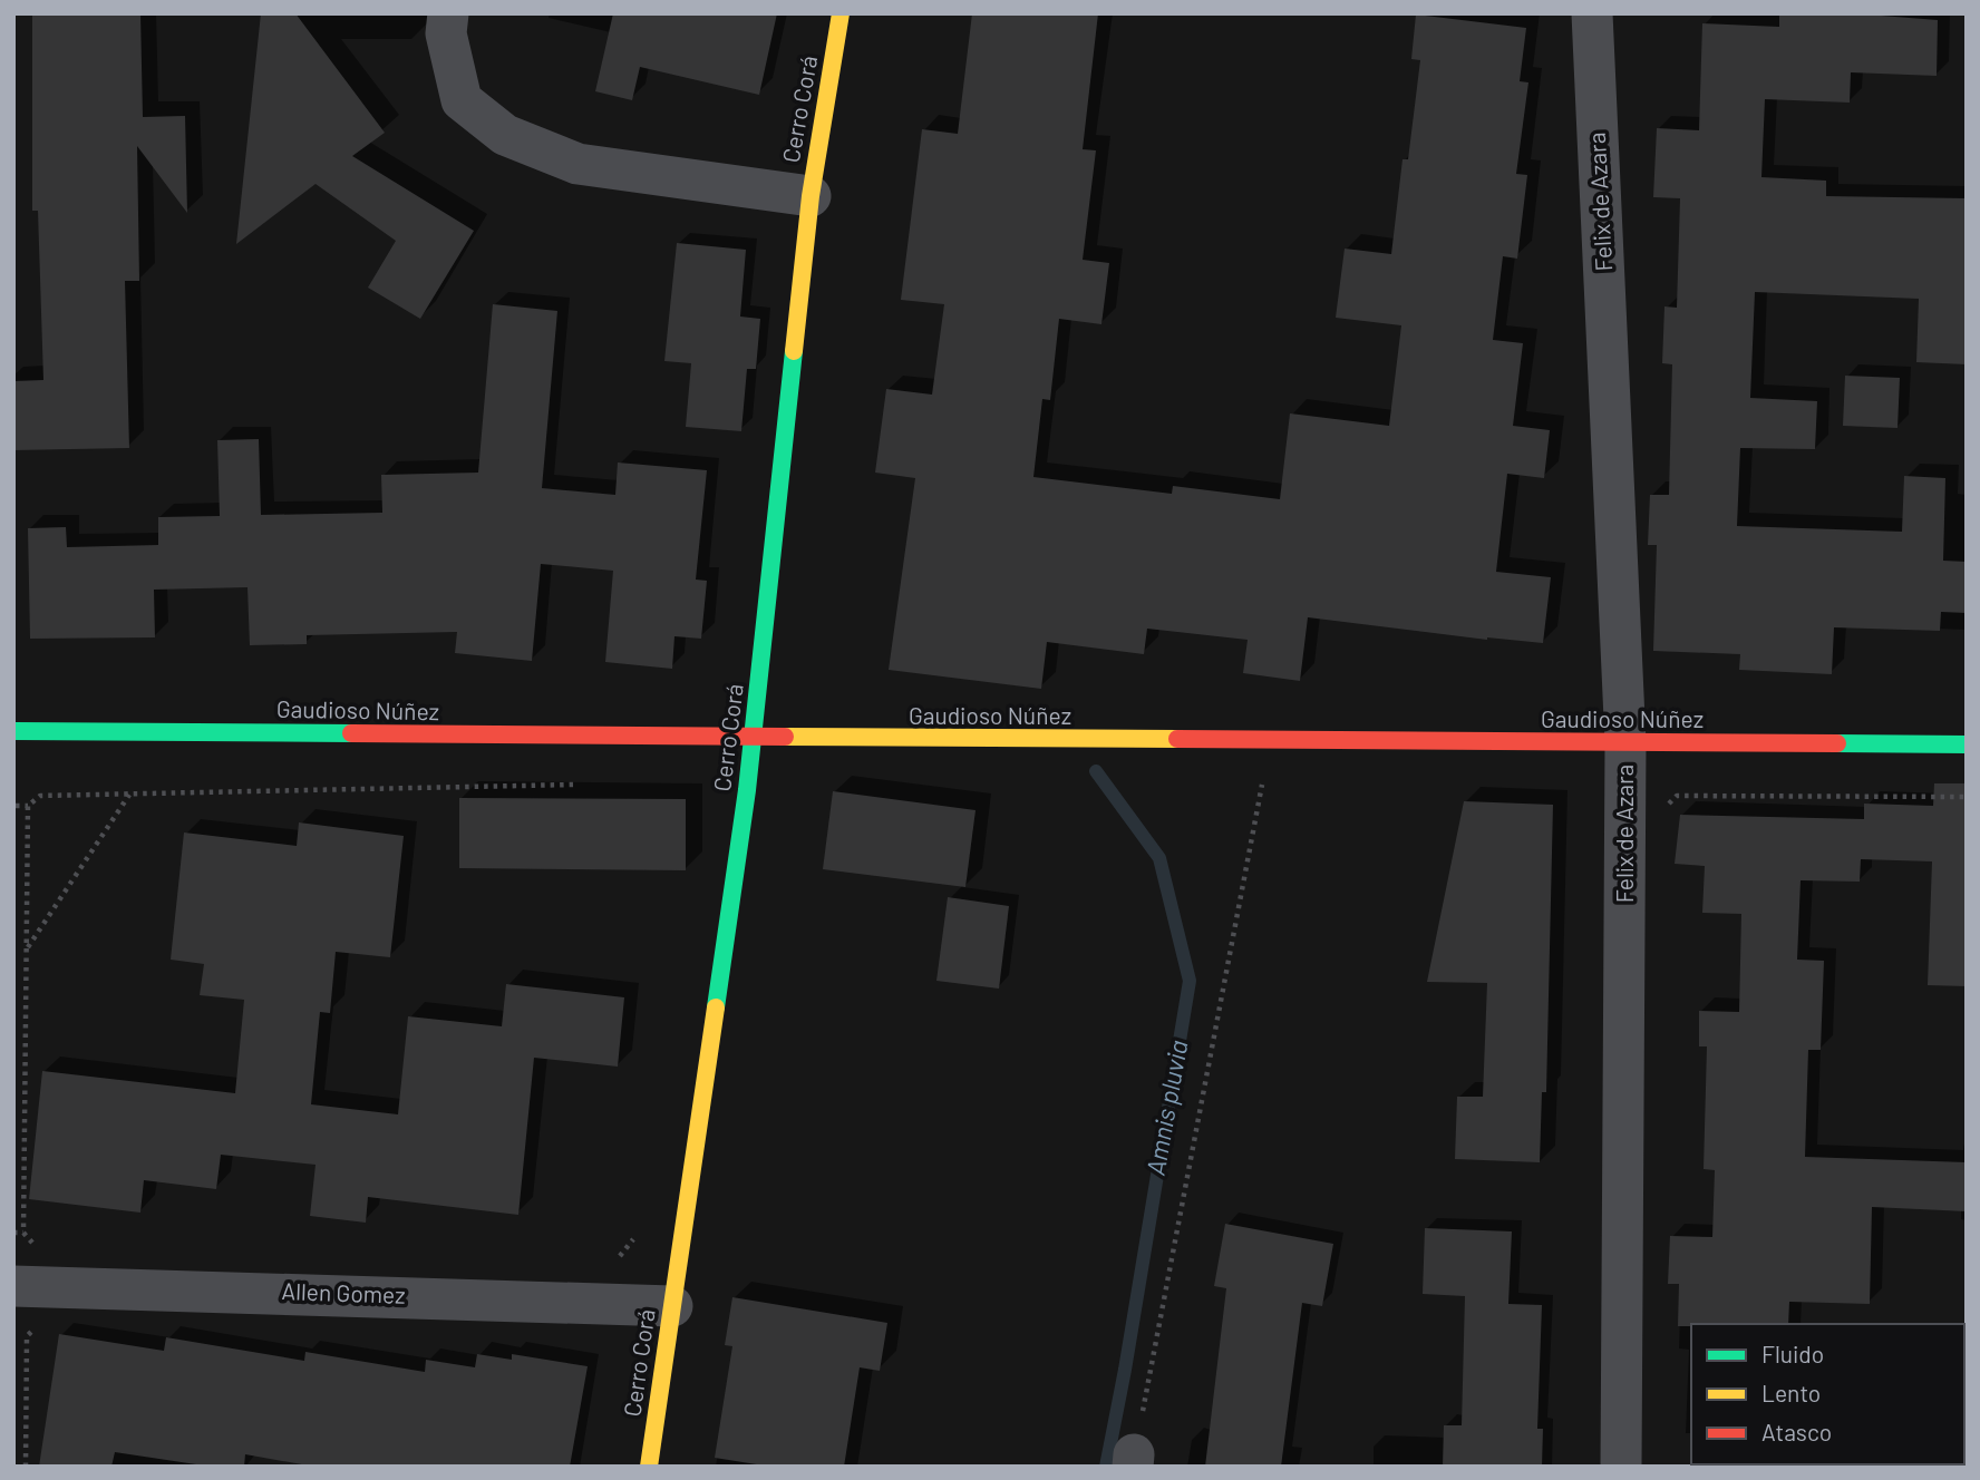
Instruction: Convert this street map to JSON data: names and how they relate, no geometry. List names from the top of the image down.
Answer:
{
  "streets": {
    "street": [
      "Cerro Corá",
      "Felix de Azara",
      "Gaudioso Núñez",
      "Allen Gomez"
    ]
  },
  "crossings": [
    ["Cerro Corá", "Gaudioso Núñez"],
    ["Cerro Corá", "Allen Gomez"],
    ["Felix de Azara", "Gaudioso Núñez"]
  ],
  "water": ["Amnis pluvia"],
  "legend": ["Fluido", "Lento", "Atasco"]
}
